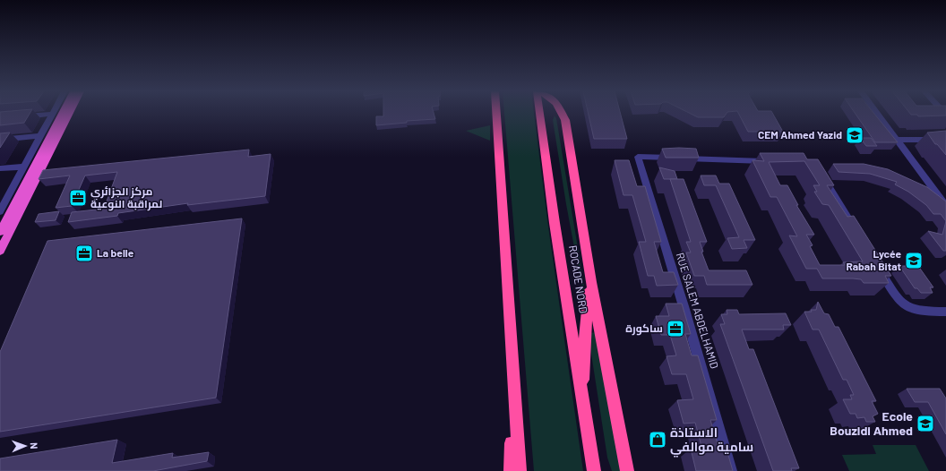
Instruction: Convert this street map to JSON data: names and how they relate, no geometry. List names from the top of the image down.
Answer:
{
  "streets": {
    "highway": ["ROCADE NORD"],
    "street": ["RUE SALEM ABDELHAMID"]
  },
  "places": {
    "school or university": ["CEM Ahmed Yazid", "Lycée Rabah Bitat", "Ecole Bouzidi Ahmed"],
    "office": ["مركز الجزائري لمراقبة النوعية", "La belle", "ساكورة"],
    "shop": ["الاستاذة سامية موالفي"]
  },
  "north": "right"
}
